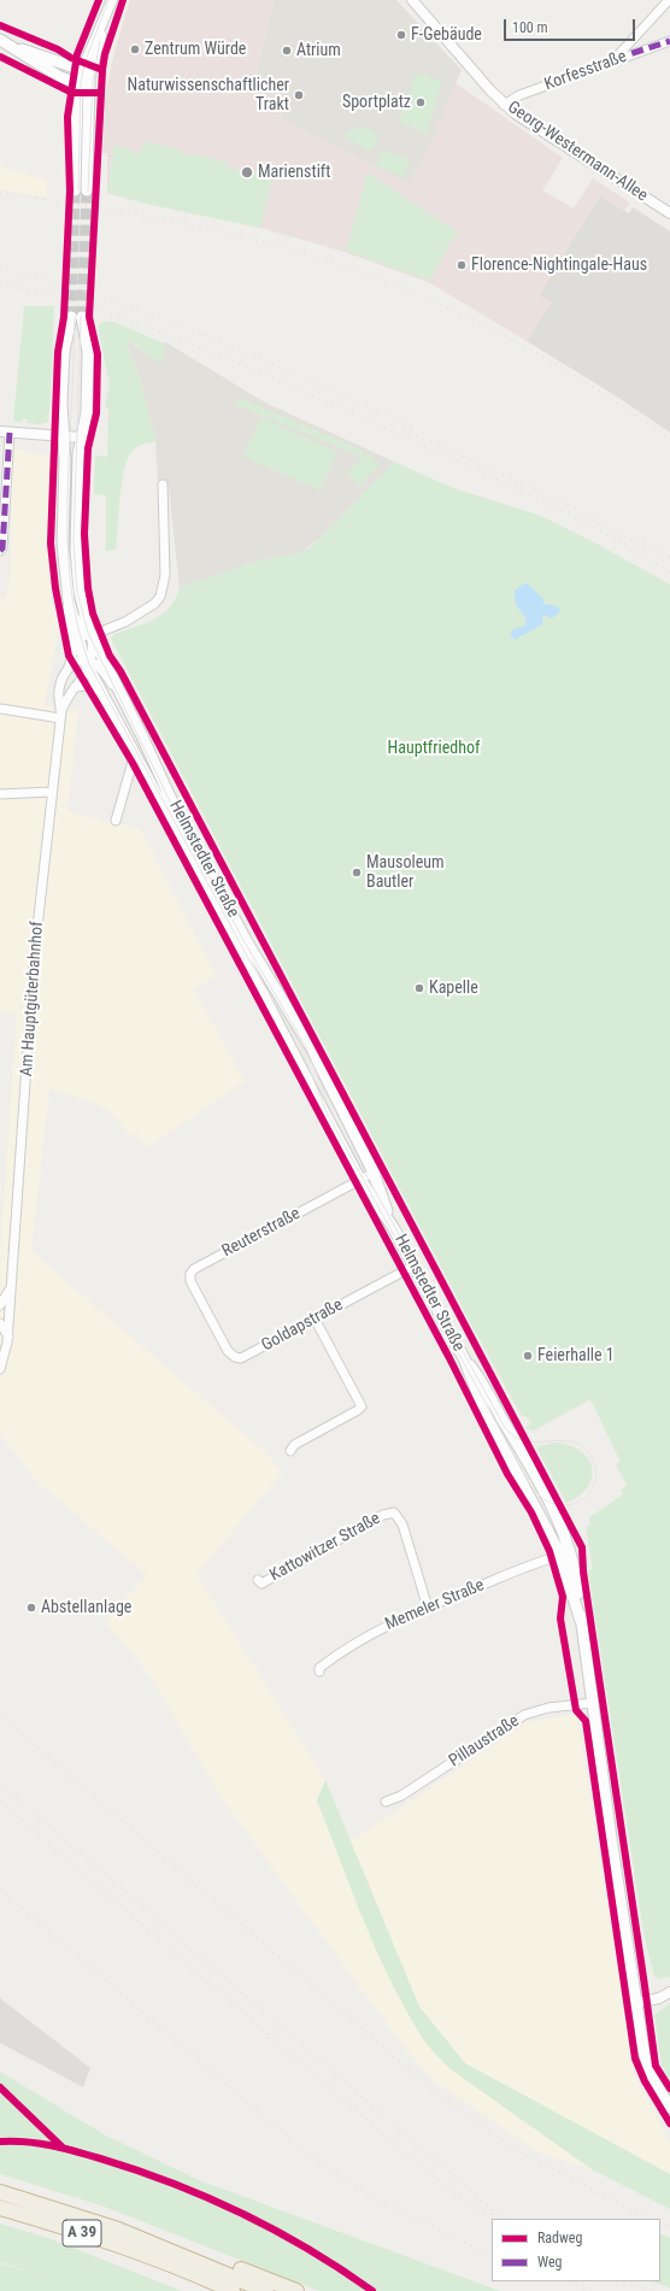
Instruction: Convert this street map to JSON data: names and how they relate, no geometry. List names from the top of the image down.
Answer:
{
  "streets": {
    "highway": ["A 39"],
    "main road": ["Helmstedter Straße"],
    "street": [
      "Korfesstraße",
      "Georg-Westermann-Allee",
      "Am Hauptgüterbahnhof",
      "Reuterstraße",
      "Goldapstraße",
      "Kattowitzer Straße",
      "Memeler Straße",
      "Pillaustraße"
    ]
  },
  "crossings": [
    ["Korfesstraße", "Georg-Westermann-Allee"],
    ["Helmstedter Straße", "Am Hauptgüterbahnhof"],
    ["Helmstedter Straße", "Reuterstraße"],
    ["Helmstedter Straße", "Goldapstraße"],
    ["Helmstedter Straße", "Memeler Straße"],
    ["Helmstedter Straße", "Pillaustraße"],
    ["Reuterstraße", "Goldapstraße"],
    ["Kattowitzer Straße", "Memeler Straße"]
  ],
  "parks": ["Hauptfriedhof"],
  "places": [
    "F-Gebäude",
    "Zentrum Würde",
    "Atrium",
    "Naturwissenschaftlicher Trakt",
    "Sportplatz",
    "Marienstift",
    "Florence-Nightingale-Haus",
    "Mausoleum Bautler",
    "Kapelle",
    "Feierhalle 1",
    "Abstellanlage"
  ],
  "legend": ["Radweg", "Weg"],
  "scale_bar": "100 m"
}
